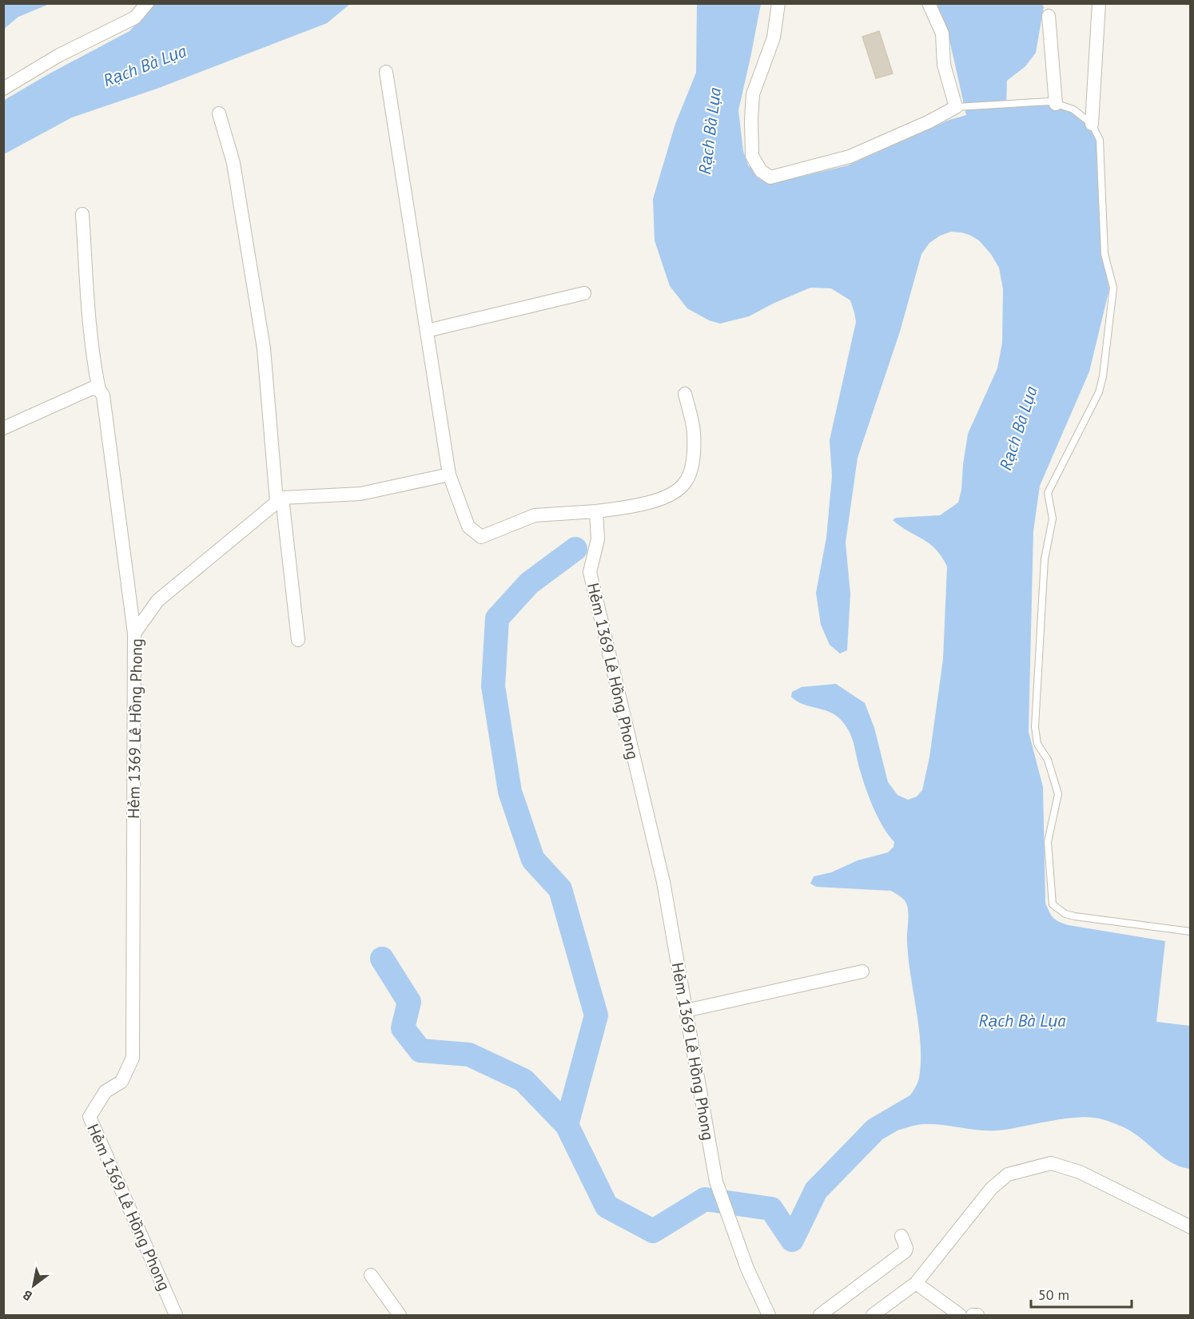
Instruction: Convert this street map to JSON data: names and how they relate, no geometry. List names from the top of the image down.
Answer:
{
  "streets": {
    "street": ["Hẻm 1369 Lê Hồng Phong"]
  },
  "water": ["Rạch Bà Lụa"],
  "scale_bar": "50 m",
  "north": "bottom left"
}
